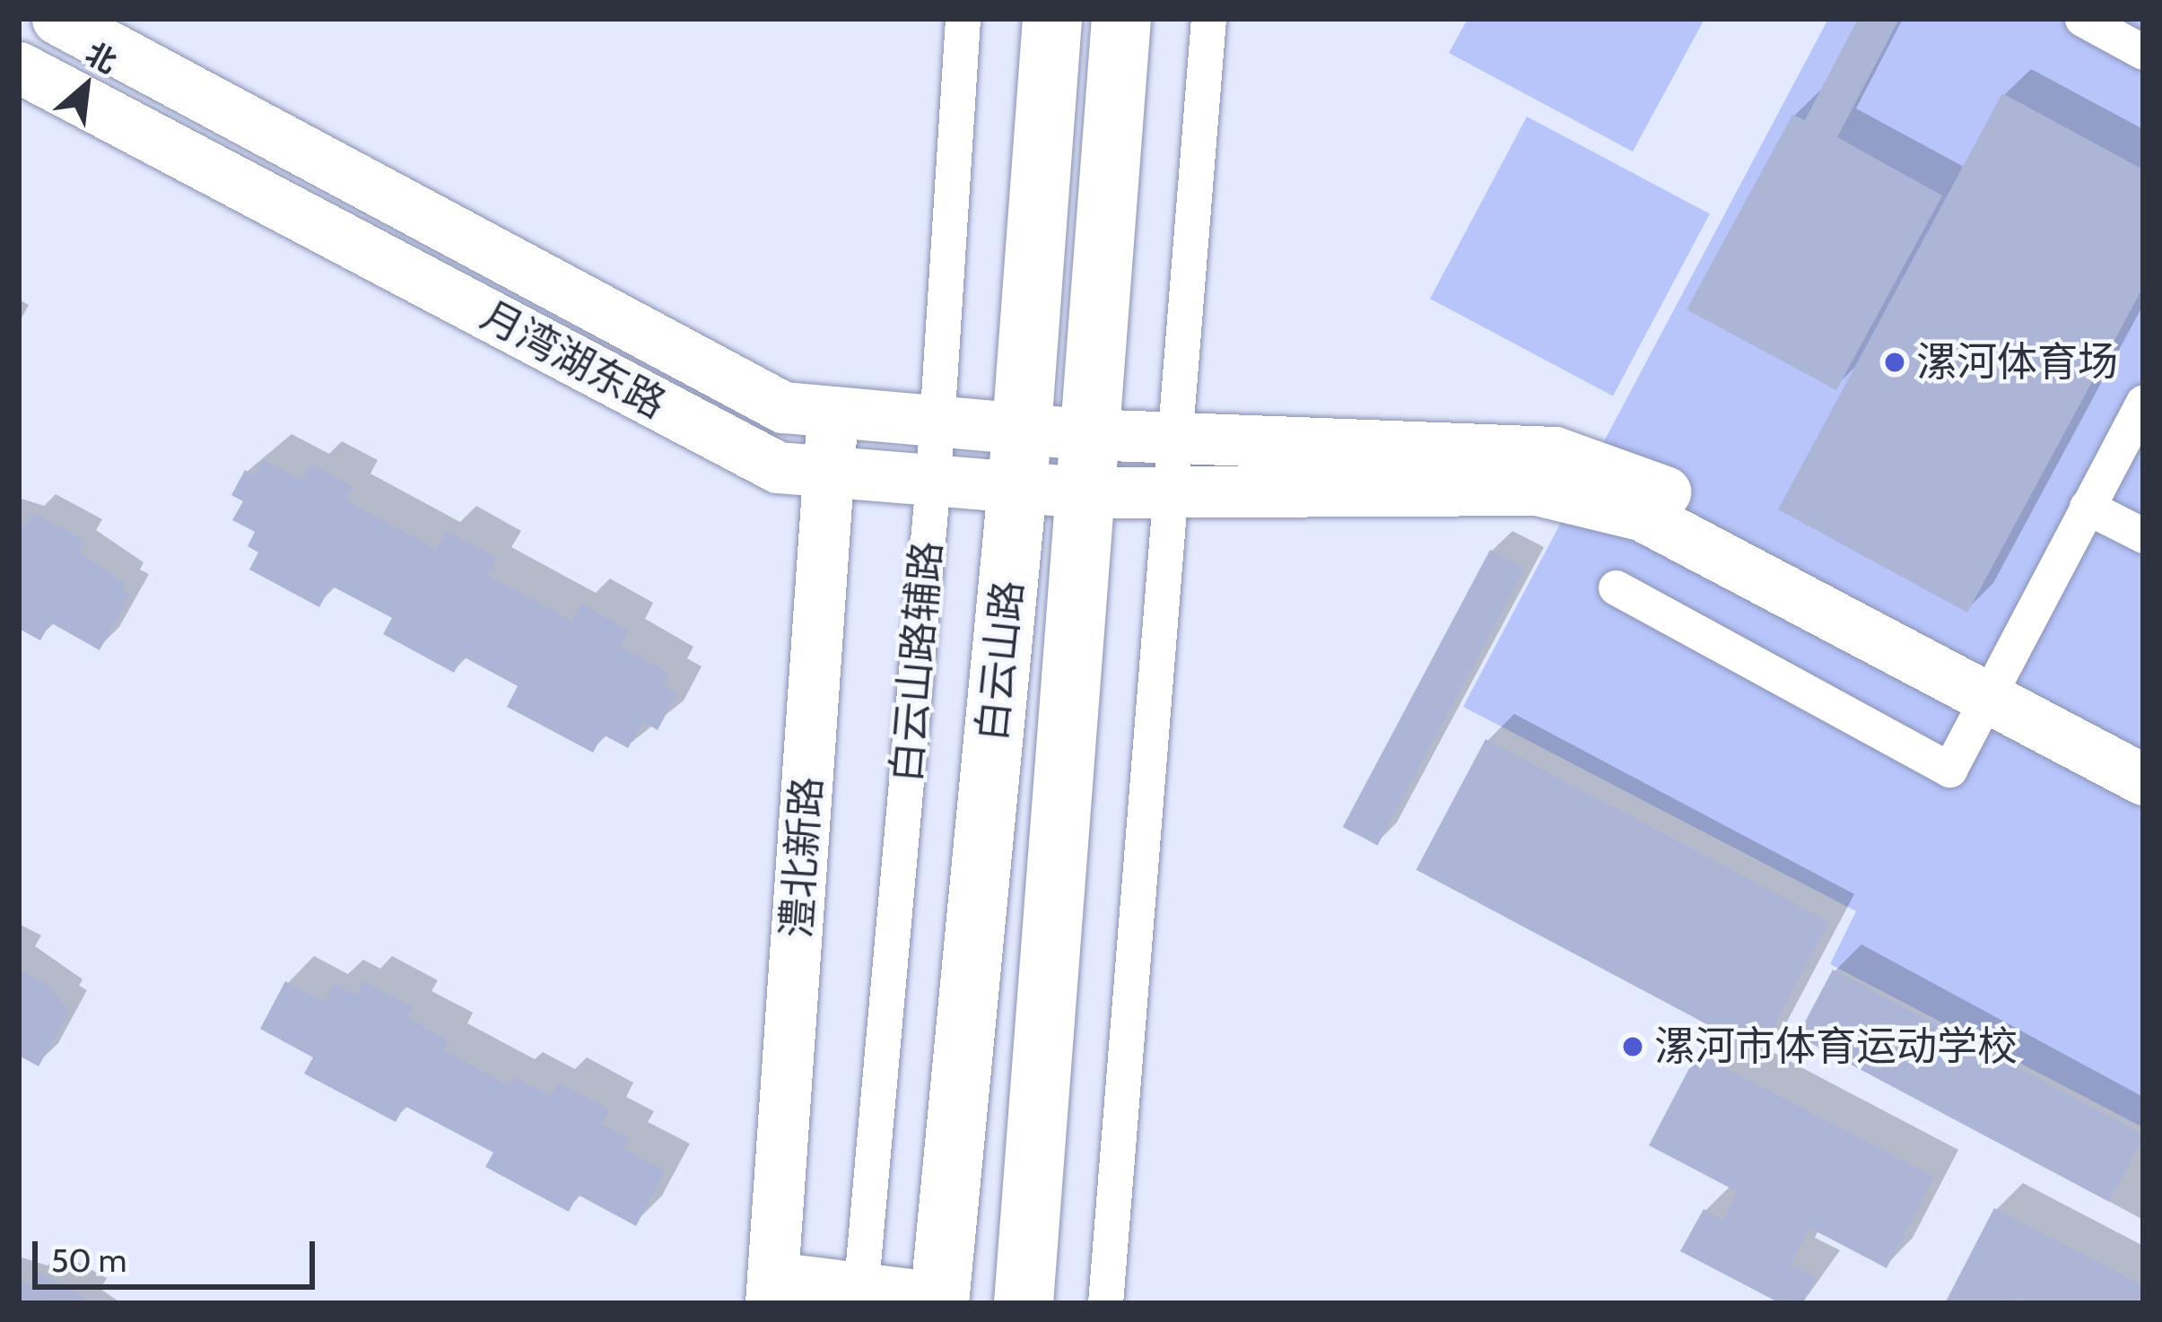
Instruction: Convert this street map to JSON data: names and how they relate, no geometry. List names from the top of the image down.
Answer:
{
  "streets": {
    "highway": ["白云山路"],
    "street": ["月湾湖东路", "白云山路辅路", "澧北新路"]
  },
  "crossings": [
    ["月湾湖东路", "白云山路"],
    ["月湾湖东路", "白云山路辅路"],
    ["月湾湖东路", "澧北新路"]
  ],
  "places": ["漯河体育场", "漯河市体育运动学校"],
  "scale_bar": "50 m",
  "north": "top right"
}
